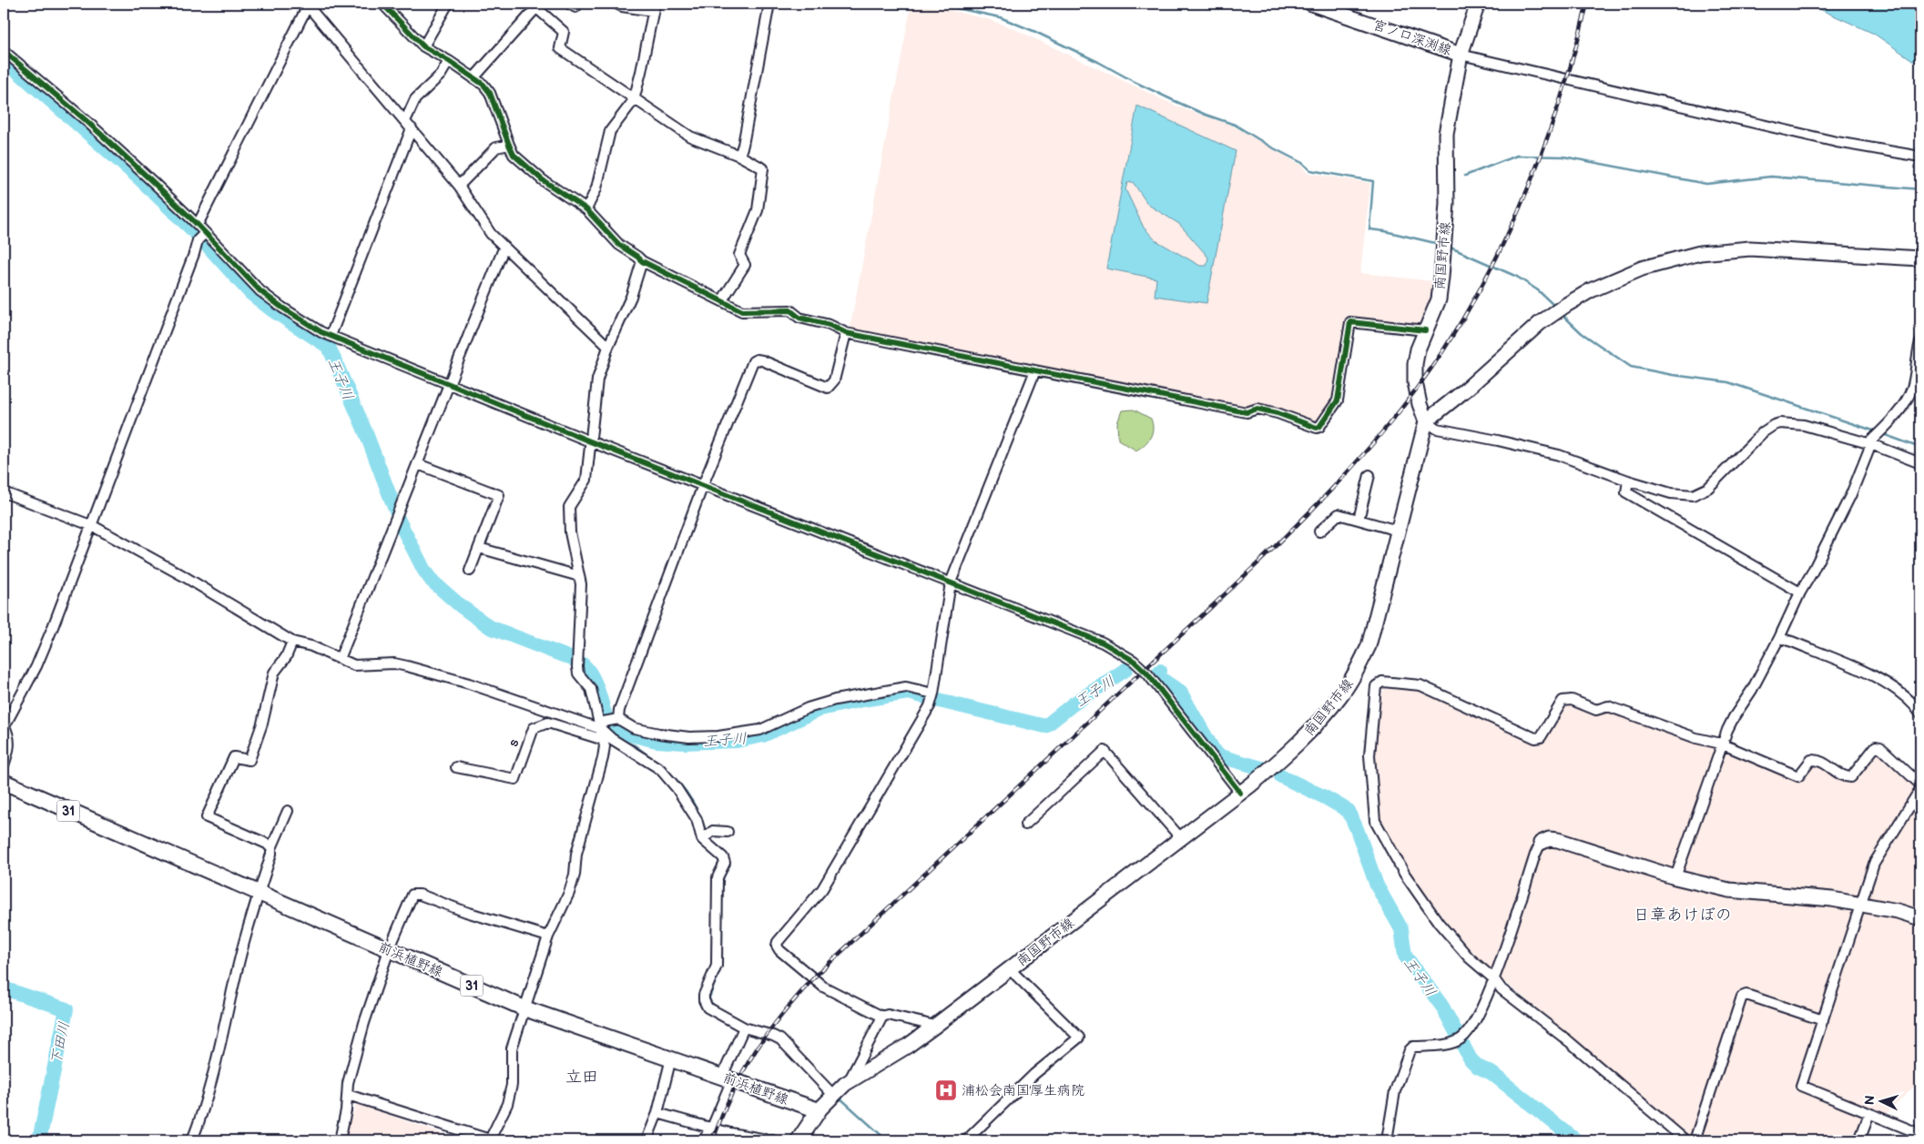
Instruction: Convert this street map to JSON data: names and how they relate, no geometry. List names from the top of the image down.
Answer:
{
  "streets": {
    "main road": [
      "宮ノ口深渕線",
      "南国野市線",
      "31",
      "前浜植野線"
    ],
    "street": ["s"]
  },
  "crossings": [
    ["宮ノ口深渕線", "南国野市線"],
    ["南国野市線", "前浜植野線"]
  ],
  "districts": ["日章あけぼの", "立田"],
  "water": ["王子川", "下田川"],
  "places": {
    "hospital": ["浦松会南国厚生病院"]
  },
  "north": "left"
}
